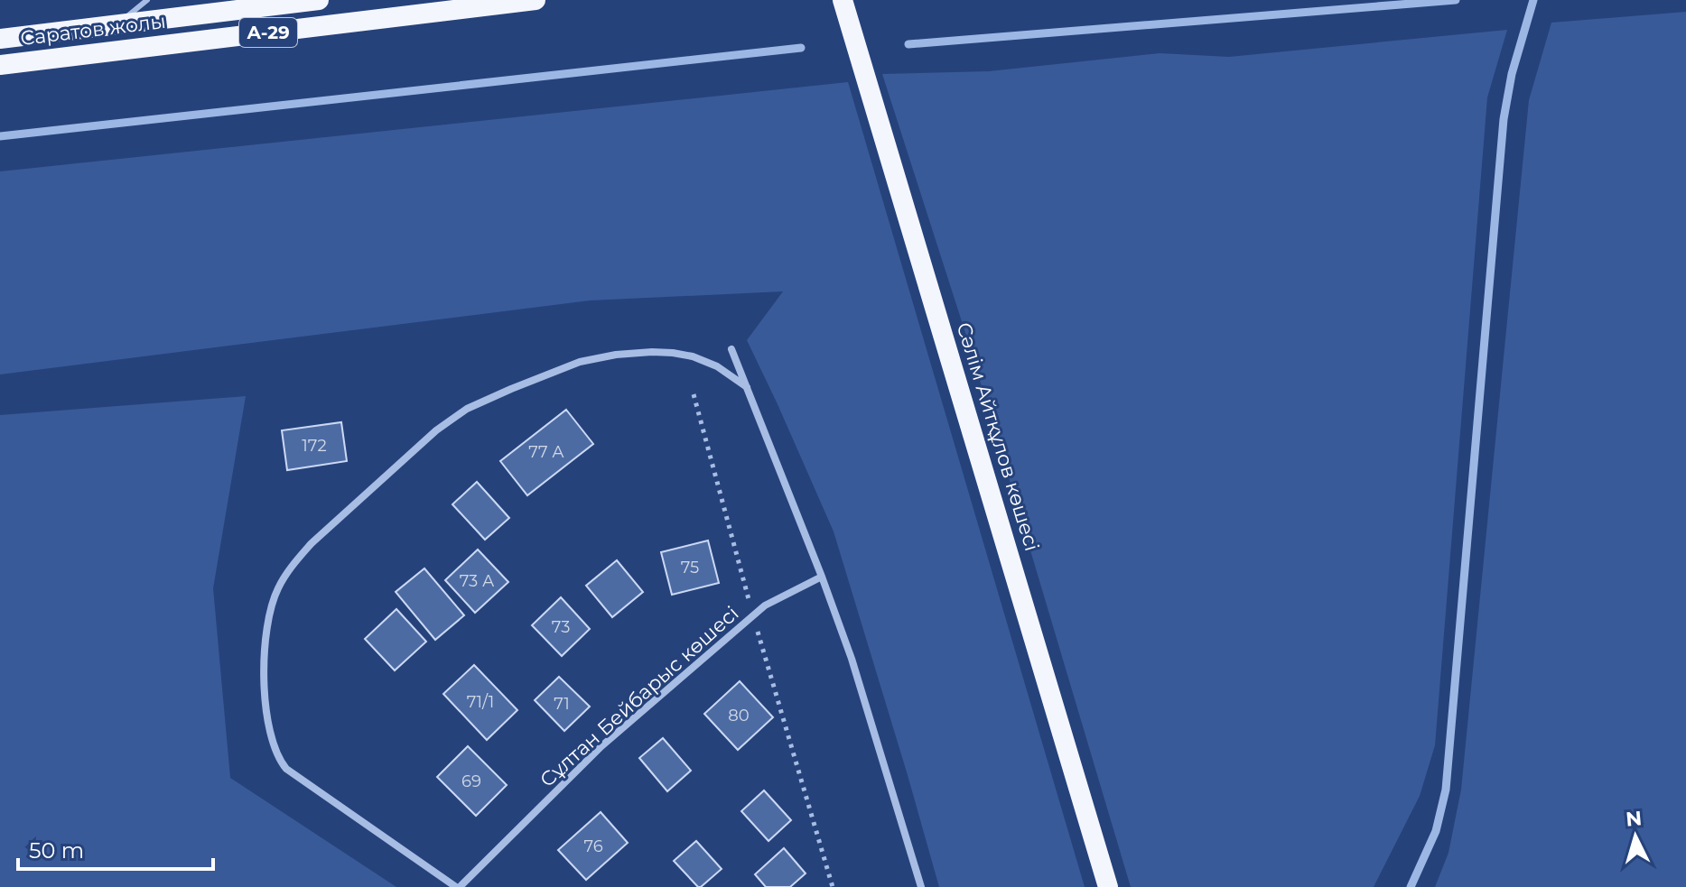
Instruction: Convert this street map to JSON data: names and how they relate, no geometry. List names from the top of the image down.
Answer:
{
  "streets": {
    "highway": ["Саратов жолы", "А-29", "Сәлім Айтқұлов көшесі"],
    "street": ["Сұлтан Бейбарыс көшесі"]
  },
  "house_numbers": [
    "172",
    "77 А",
    "75",
    "73 А",
    "73",
    "71/1",
    "71",
    "80",
    "69",
    "76"
  ],
  "scale_bar": "50 m",
  "north": "top"
}
